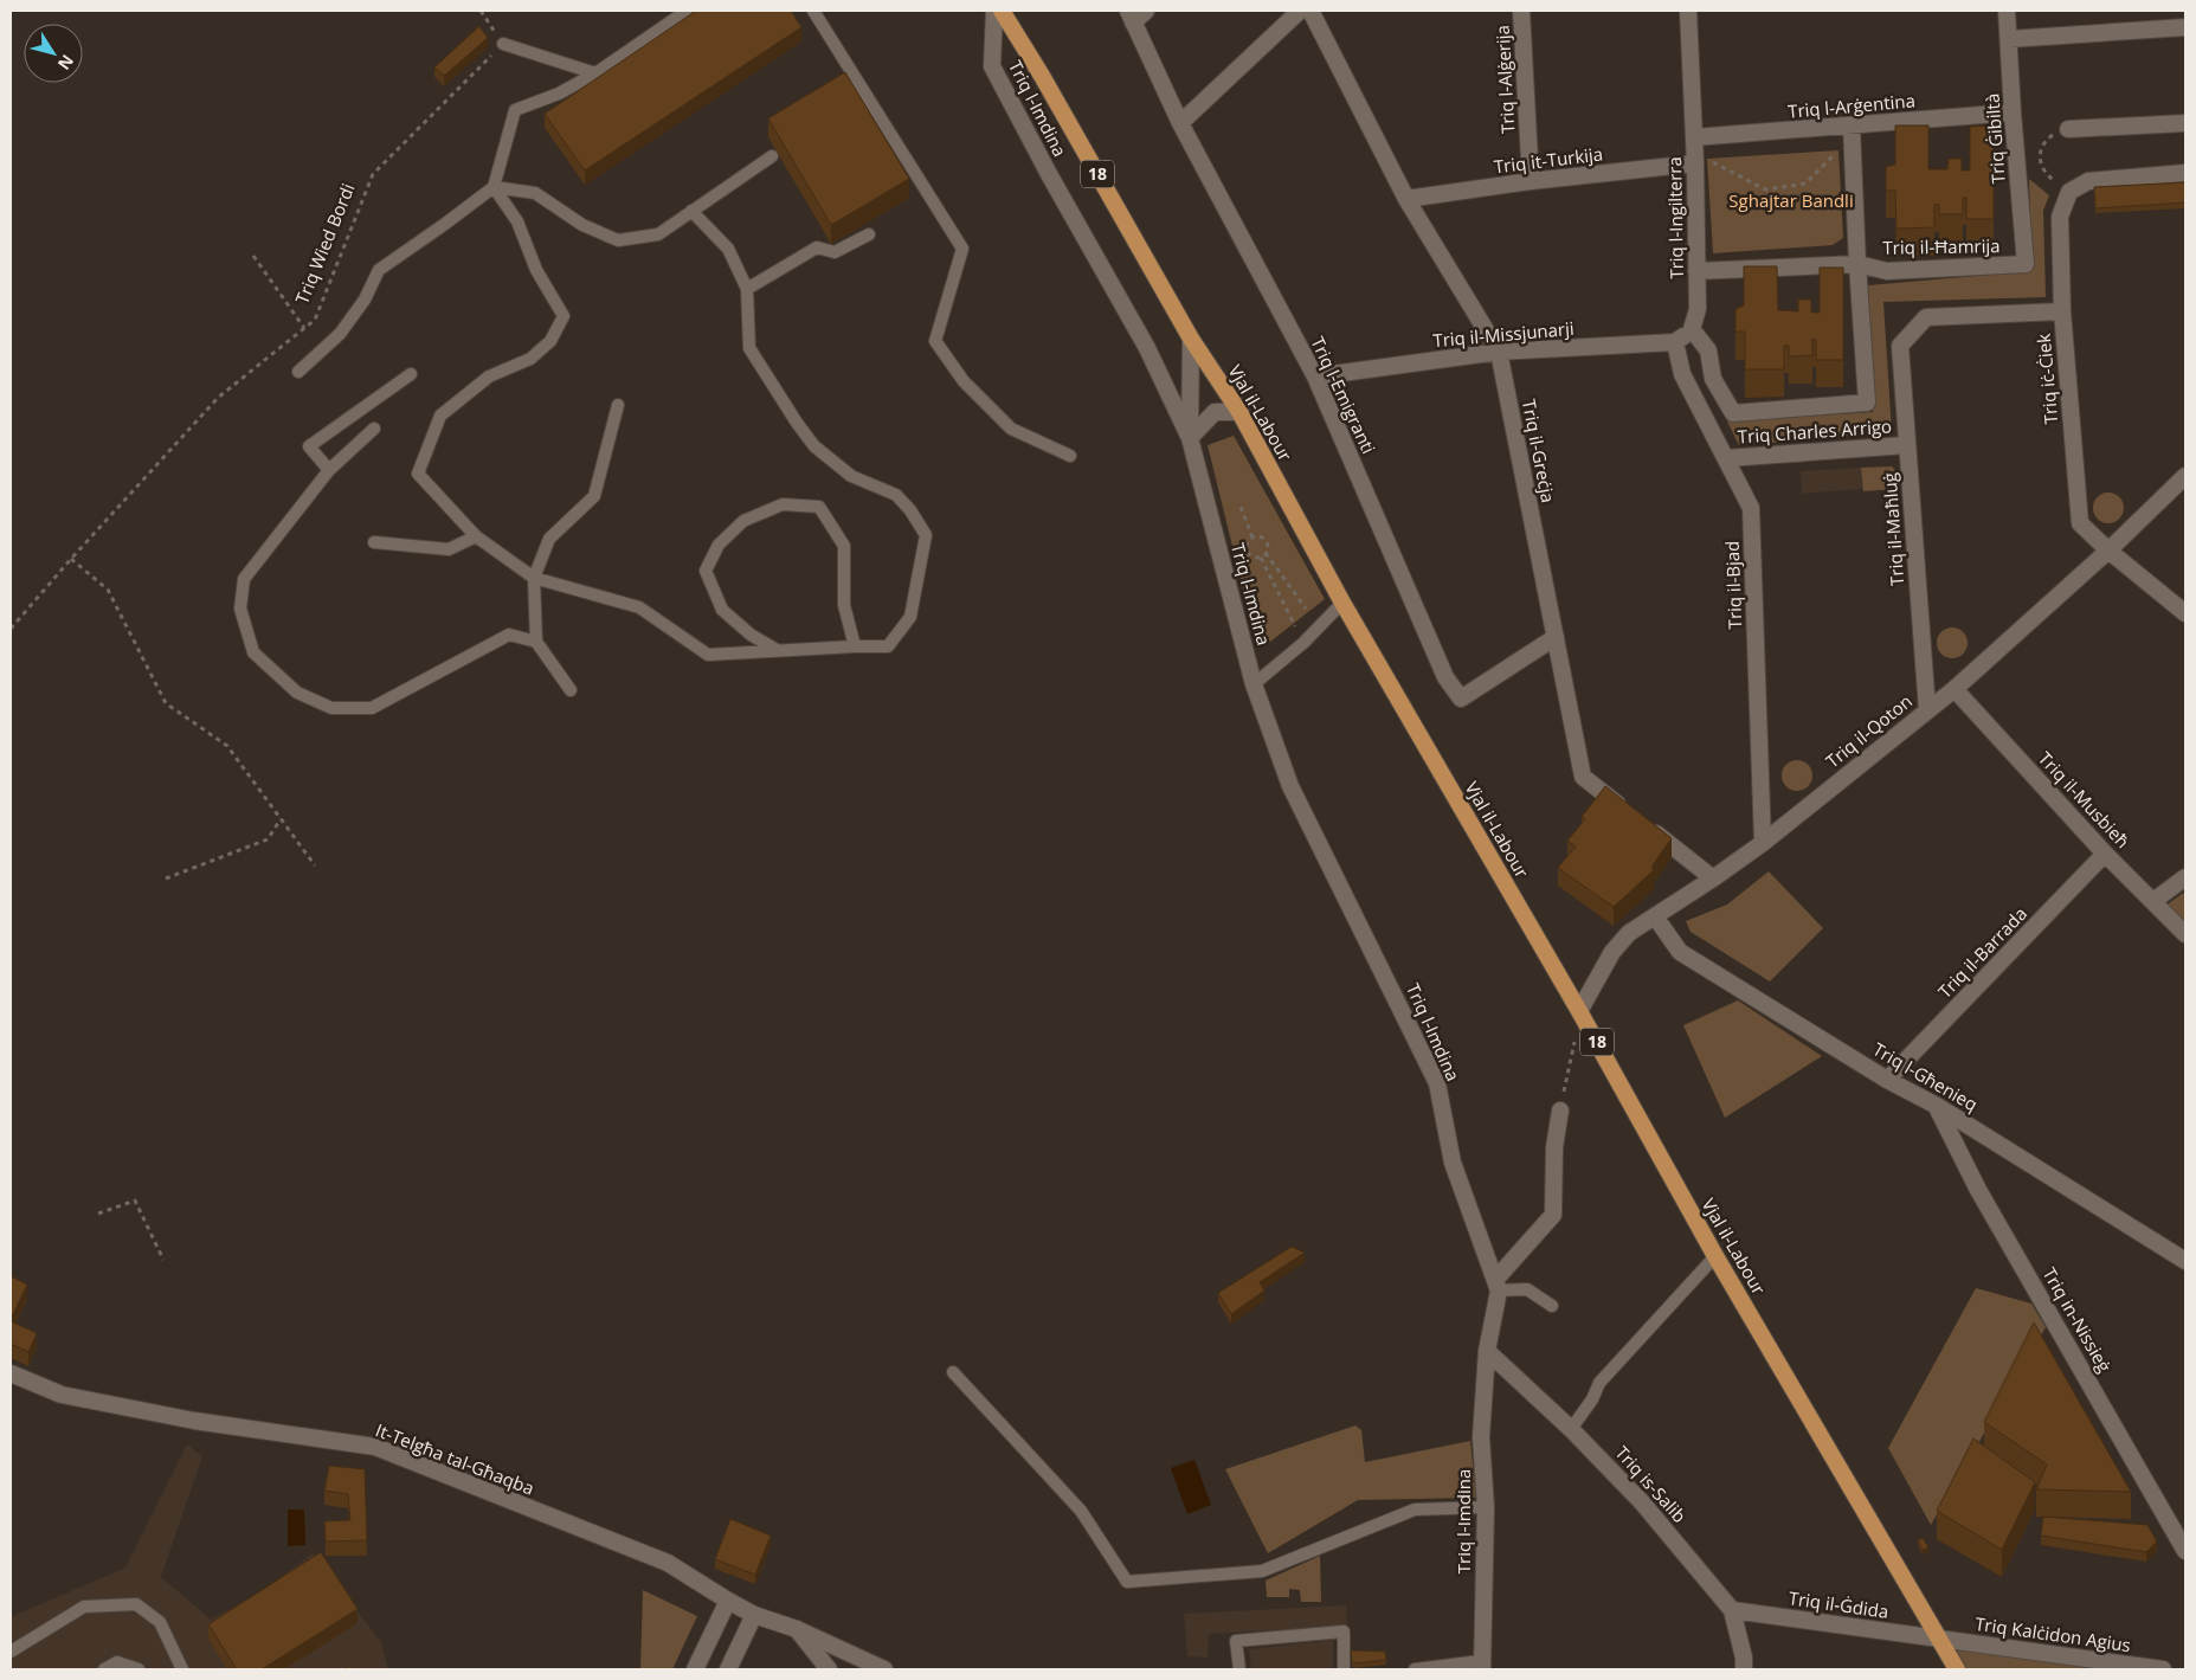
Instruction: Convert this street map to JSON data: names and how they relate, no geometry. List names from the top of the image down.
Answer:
{
  "streets": {
    "main road": ["18", "Vjal il-Labour"],
    "street": [
      "Triq l-Alġerija",
      "Triq l-Arġentina",
      "Triq l-Imdina",
      "Triq Ġibiltà",
      "Triq it-Turkija",
      "Triq l-Ingilterra",
      "Triq il-Ħamrija",
      "Triq il-Missjunarji",
      "Triq iċ-Ċiek",
      "Triq l-Emigranti",
      "Triq Charles Arrigo",
      "Triq il-Greċja",
      "Triq il-Maħluġ",
      "Triq il-Bjad",
      "Triq il-Qoton",
      "Triq il-Musbieħ",
      "Triq il-Barrada",
      "Triq l-Għenieq",
      "Triq in-Nissieġ",
      "It-Telgħa tal-Għaqba",
      "Triq is-Salib",
      "Triq il-Ġdida",
      "Triq Kalċidon Agius"
    ],
    "path": ["Triq Wied Bordi"]
  },
  "crossings": [
    ["Triq l-Alġerija", "Triq it-Turkija"],
    ["Triq l-Arġentina", "Triq Ġibiltà"],
    ["Triq l-Arġentina", "Triq l-Ingilterra"],
    ["Triq l-Arġentina", "Triq il-Ħamrija"],
    ["Triq l-Imdina", "Vjal il-Labour"],
    ["Triq l-Imdina", "Triq is-Salib"],
    ["Triq Ġibiltà", "Triq il-Ħamrija"],
    ["Triq it-Turkija", "Triq l-Ingilterra"],
    ["Triq it-Turkija", "Triq il-Greċja"],
    ["Triq l-Ingilterra", "Triq il-Ħamrija"],
    ["Triq il-Missjunarji", "Triq l-Emigranti"],
    ["Triq il-Missjunarji", "Triq il-Greċja"],
    ["Triq il-Missjunarji", "Triq il-Bjad"],
    ["Triq iċ-Ċiek", "Triq il-Maħluġ"],
    ["Triq iċ-Ċiek", "Triq il-Qoton"],
    ["Triq l-Emigranti", "Triq il-Greċja"],
    ["Vjal il-Labour", "Triq il-Qoton"],
    ["Vjal il-Labour", "Triq il-Ġdida"],
    ["Vjal il-Labour", "Triq Kalċidon Agius"],
    ["Triq Charles Arrigo", "Triq il-Maħluġ"],
    ["Triq Charles Arrigo", "Triq il-Bjad"],
    ["Triq il-Maħluġ", "Triq il-Qoton"],
    ["Triq il-Bjad", "Triq il-Qoton"],
    ["Triq il-Qoton", "Triq il-Musbieħ"],
    ["Triq il-Qoton", "Triq l-Għenieq"],
    ["Triq il-Musbieħ", "Triq il-Barrada"],
    ["Triq il-Barrada", "Triq l-Għenieq"],
    ["Triq l-Għenieq", "Triq in-Nissieġ"],
    ["Triq is-Salib", "Triq il-Ġdida"],
    ["Triq il-Ġdida", "Triq Kalċidon Agius"]
  ],
  "parks": ["Sghajtar Bandli"],
  "north": "bottom right"
}
